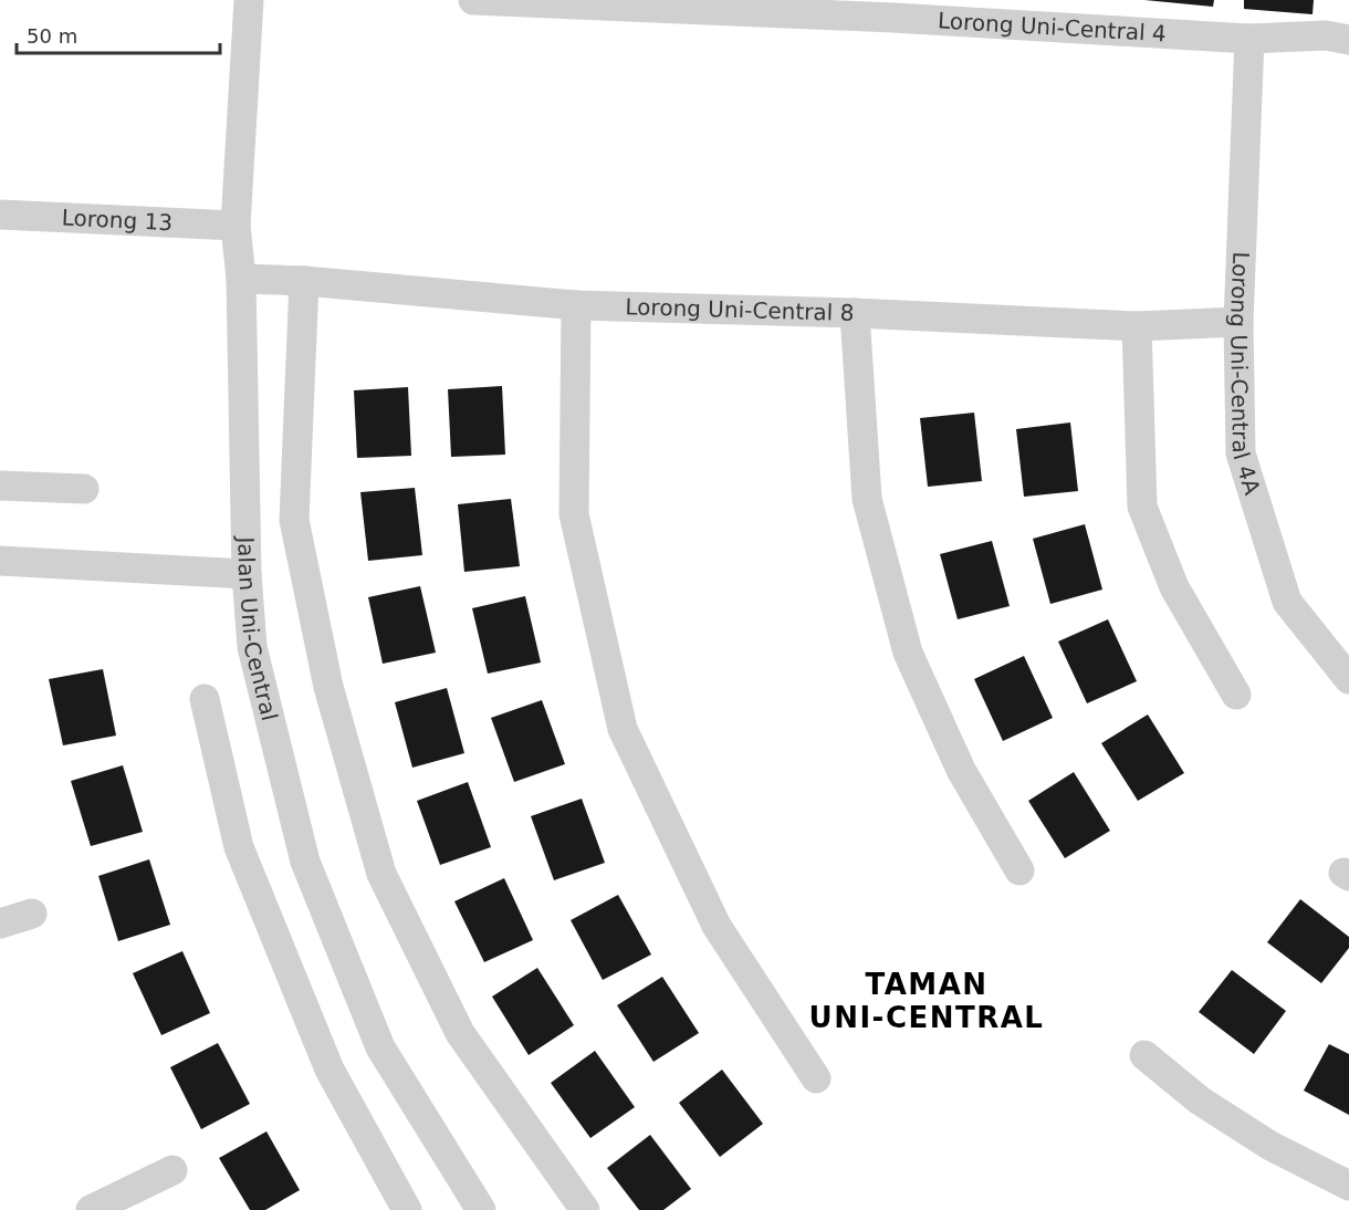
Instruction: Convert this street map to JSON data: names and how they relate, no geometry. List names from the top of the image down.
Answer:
{
  "streets": {
    "street": [
      "Lorong Uni-Central 4",
      "Lorong 13",
      "Lorong Uni-Central 8",
      "Lorong Uni-Central 4A",
      "Jalan Uni-Central"
    ]
  },
  "crossings": [
    ["Lorong Uni-Central 4", "Lorong Uni-Central 4A"],
    ["Lorong 13", "Jalan Uni-Central"],
    ["Lorong Uni-Central 8", "Lorong Uni-Central 4A"],
    ["Lorong Uni-Central 8", "Jalan Uni-Central"]
  ],
  "districts": ["TAMAN UNI-CENTRAL"],
  "scale_bar": "50 m"
}
